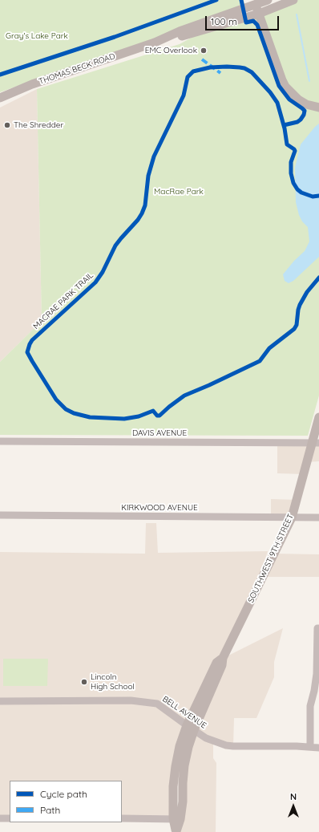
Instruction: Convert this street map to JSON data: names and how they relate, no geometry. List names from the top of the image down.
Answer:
{
  "streets": {
    "main road": ["THOMAS BECK ROAD", "SOUTHWEST 9TH STREET"],
    "street": ["DAVIS AVENUE", "KIRKWOOD AVENUE", "BELL AVENUE"],
    "cycle path": ["MACRAE PARK TRAIL"]
  },
  "crossings": [
    ["DAVIS AVENUE", "SOUTHWEST 9TH STREET"],
    ["KIRKWOOD AVENUE", "SOUTHWEST 9TH STREET"],
    ["SOUTHWEST 9TH STREET", "BELL AVENUE"]
  ],
  "parks": ["Gray's Lake Park", "MacRae Park"],
  "places": ["EMC Overlook", "The Shredder", "Lincoln High School"],
  "legend": ["Cycle path", "Path"],
  "scale_bar": "100 m",
  "north": "top"
}
